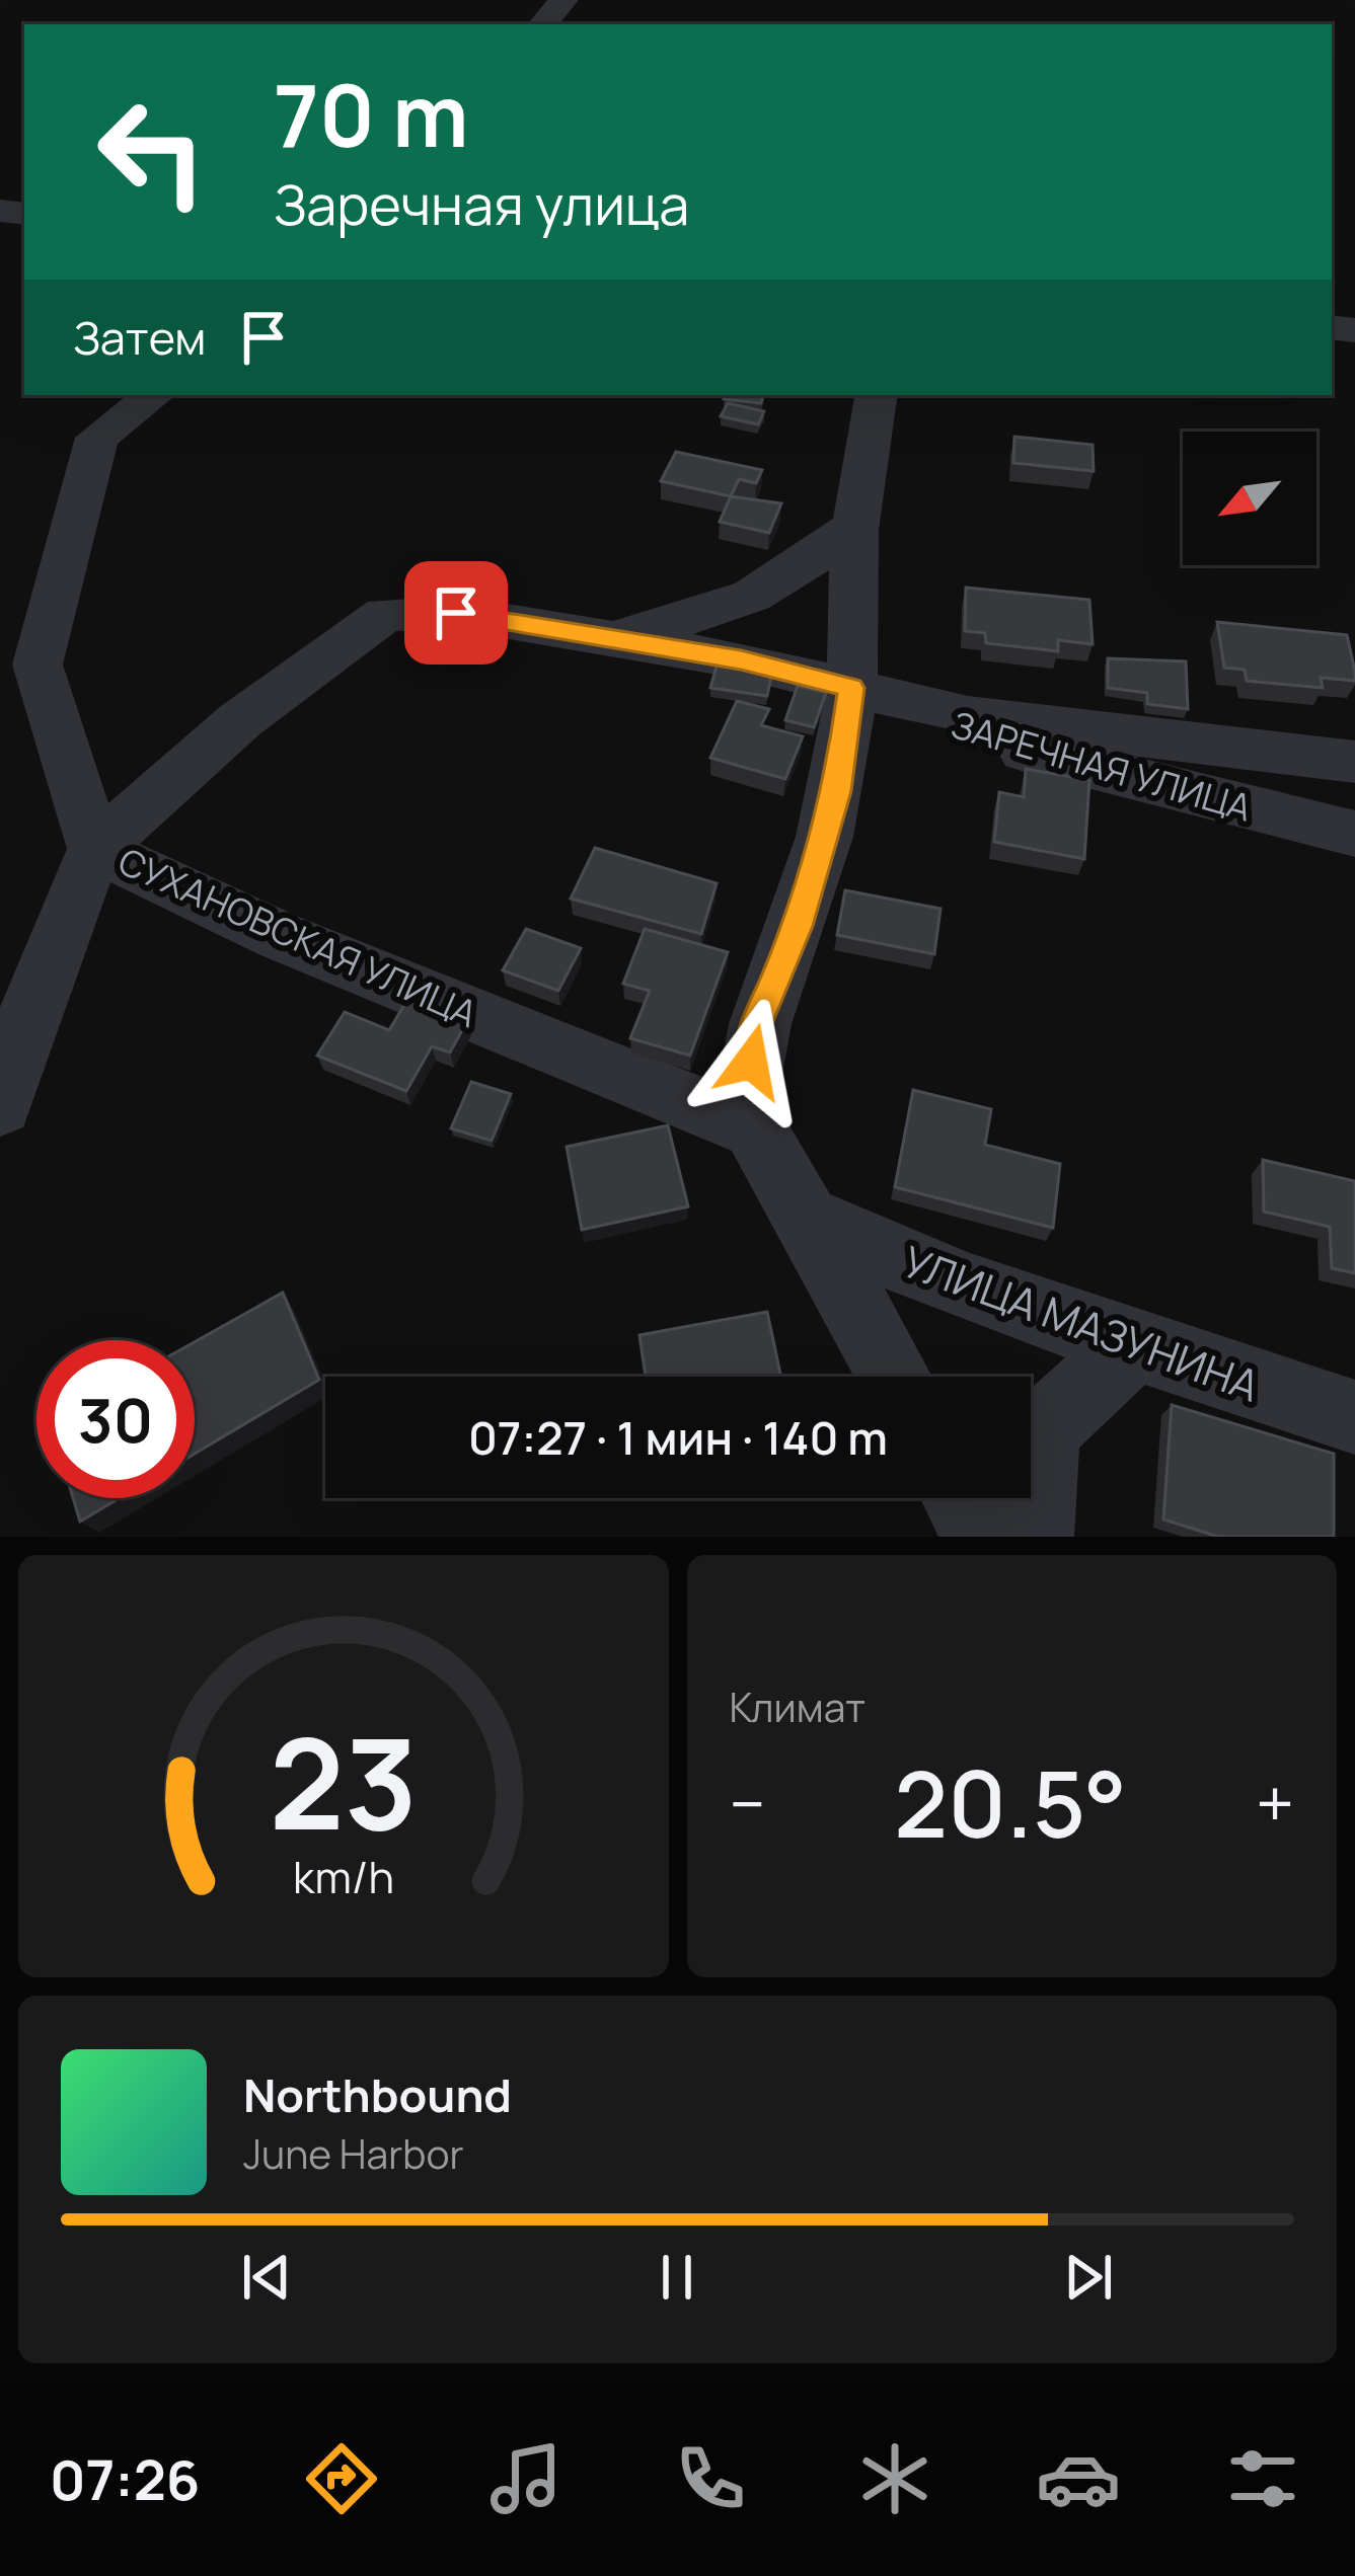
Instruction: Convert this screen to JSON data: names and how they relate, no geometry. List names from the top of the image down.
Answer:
{
  "streets": {
    "street": ["ЗАРЕЧНАЯ УЛИЦА", "СУХАНОВСКАЯ УЛИЦА", "УЛИЦА МАЗУНИНА"]
  },
  "crossings": [
    ["ЗАРЕЧНАЯ УЛИЦА", "СУХАНОВСКАЯ УЛИЦА"]
  ],
  "north": "bottom left",
  "page": {
    "turn": ["70 m", "Заречная улица"],
    "then": "Затем",
    "limit": "30",
    "trip": "07:27 · 1 мин · 140 m",
    "tile": "Климат",
    "heat": ["−", "20.5°", "+"],
    "song": ["Northbound", "June Harbor"],
    "tabs": "07:26",
    "gauge": ["23", "km/h"]
  }
}
